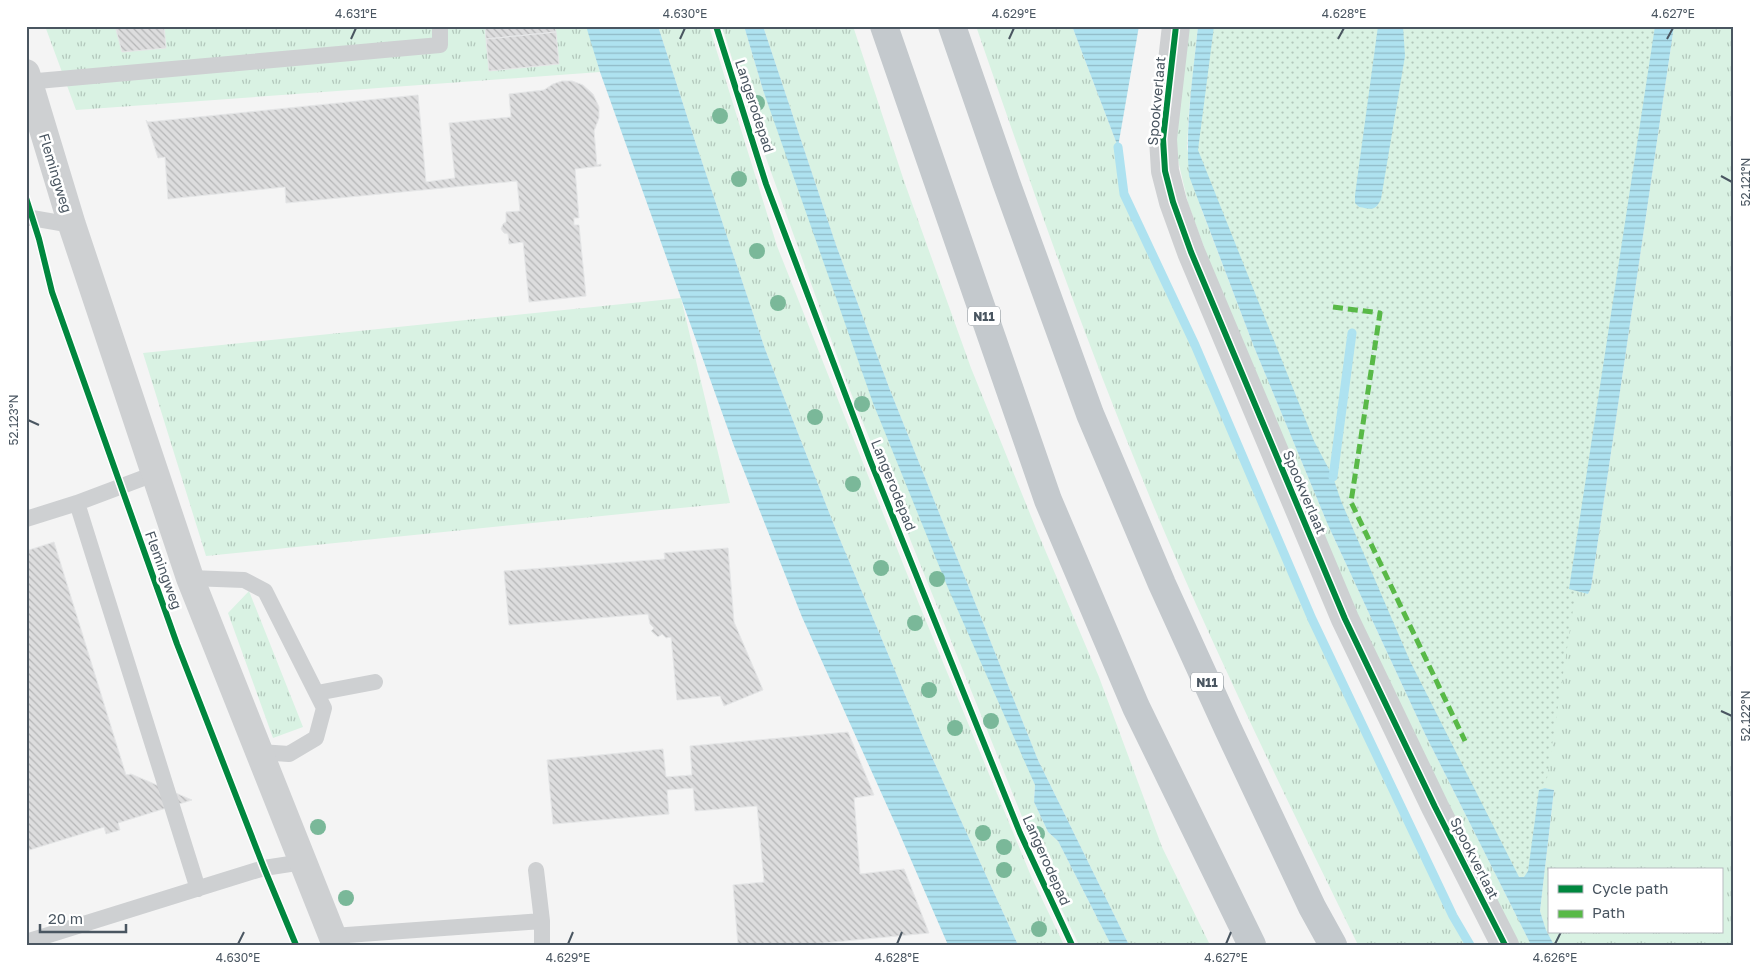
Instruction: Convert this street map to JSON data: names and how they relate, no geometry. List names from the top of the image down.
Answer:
{
  "streets": {
    "highway": ["N11"],
    "street": ["Spookverlaat", "Flemingweg"],
    "cycle path": ["Langerodepad"]
  },
  "legend": ["Cycle path", "Path"],
  "scale_bar": "20 m",
  "coordinates": [
    "4.631°E",
    "4.630°E",
    "4.629°E",
    "4.628°E",
    "4.627°E",
    "52.121°N",
    "52.123°N",
    "52.122°N",
    "4.626°E"
  ]
}
